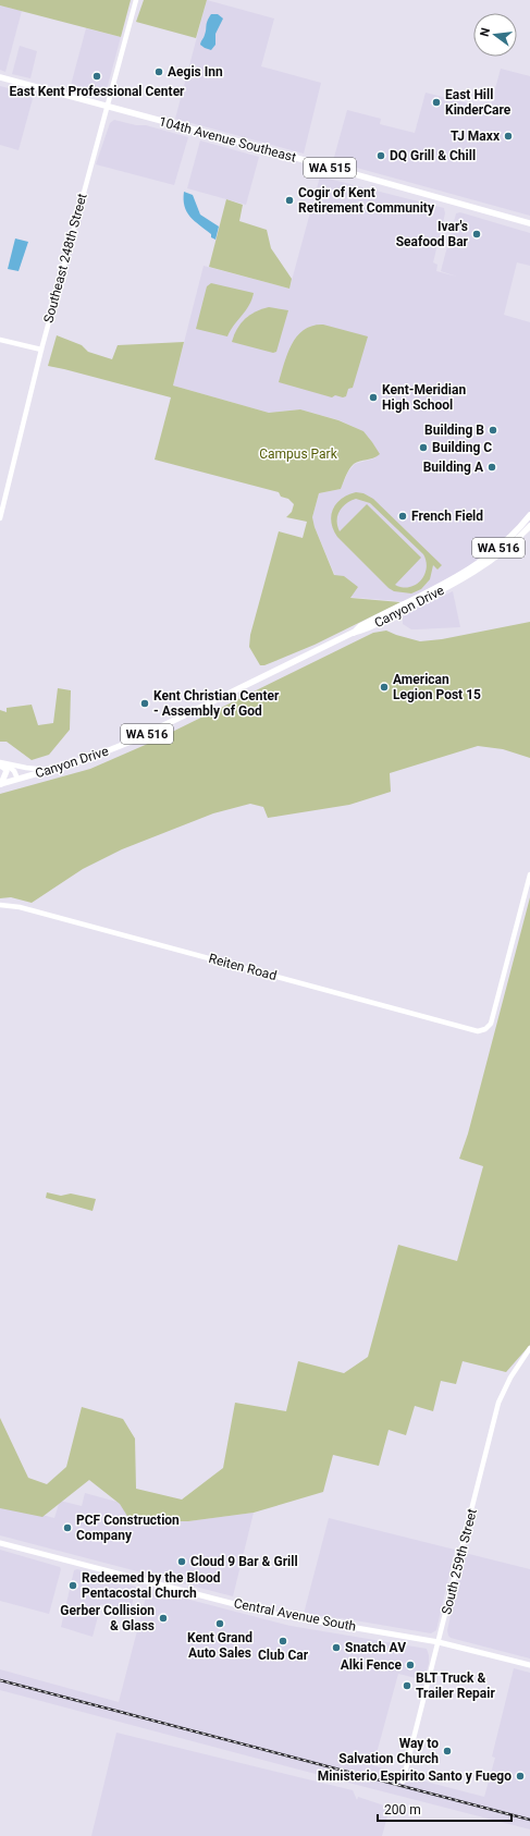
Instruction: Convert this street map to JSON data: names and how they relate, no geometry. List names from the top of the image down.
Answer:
{
  "streets": {
    "main road": [
      "104th Avenue Southeast",
      "WA 515",
      "WA 516",
      "Canyon Drive",
      "Central Avenue South"
    ],
    "street": ["Southeast 248th Street", "Reiten Road", "South 259th Street"]
  },
  "crossings": [
    ["104th Avenue Southeast", "Southeast 248th Street"],
    ["WA 516", "Canyon Drive"],
    ["South 259th Street", "Central Avenue South"]
  ],
  "parks": ["Campus Park"],
  "places": [
    "Aegis Inn",
    "East Kent Professional Center",
    "East Hill KinderCare",
    "TJ Maxx",
    "DQ Grill & Chill",
    "Cogir of Kent Retirement Community",
    "Ivar's Seafood Bar",
    "Kent-Meridian High School",
    "Building B",
    "Building C",
    "Building A",
    "French Field",
    "American Legion Post 15",
    "Kent Christian Center - Assembly of God",
    "PCF Construction Company",
    "Cloud 9 Bar & Grill",
    "Redeemed by the Blood Pentacostal Church",
    "Gerber Collision & Glass",
    "Kent Grand Auto Sales",
    "Club Car",
    "Snatch AV",
    "Alki Fence",
    "BLT Truck & Trailer Repair",
    "Way to Salvation Church",
    "Ministerio Espirito Santo y Fuego"
  ],
  "scale_bar": "200 m",
  "north": "left"
}
